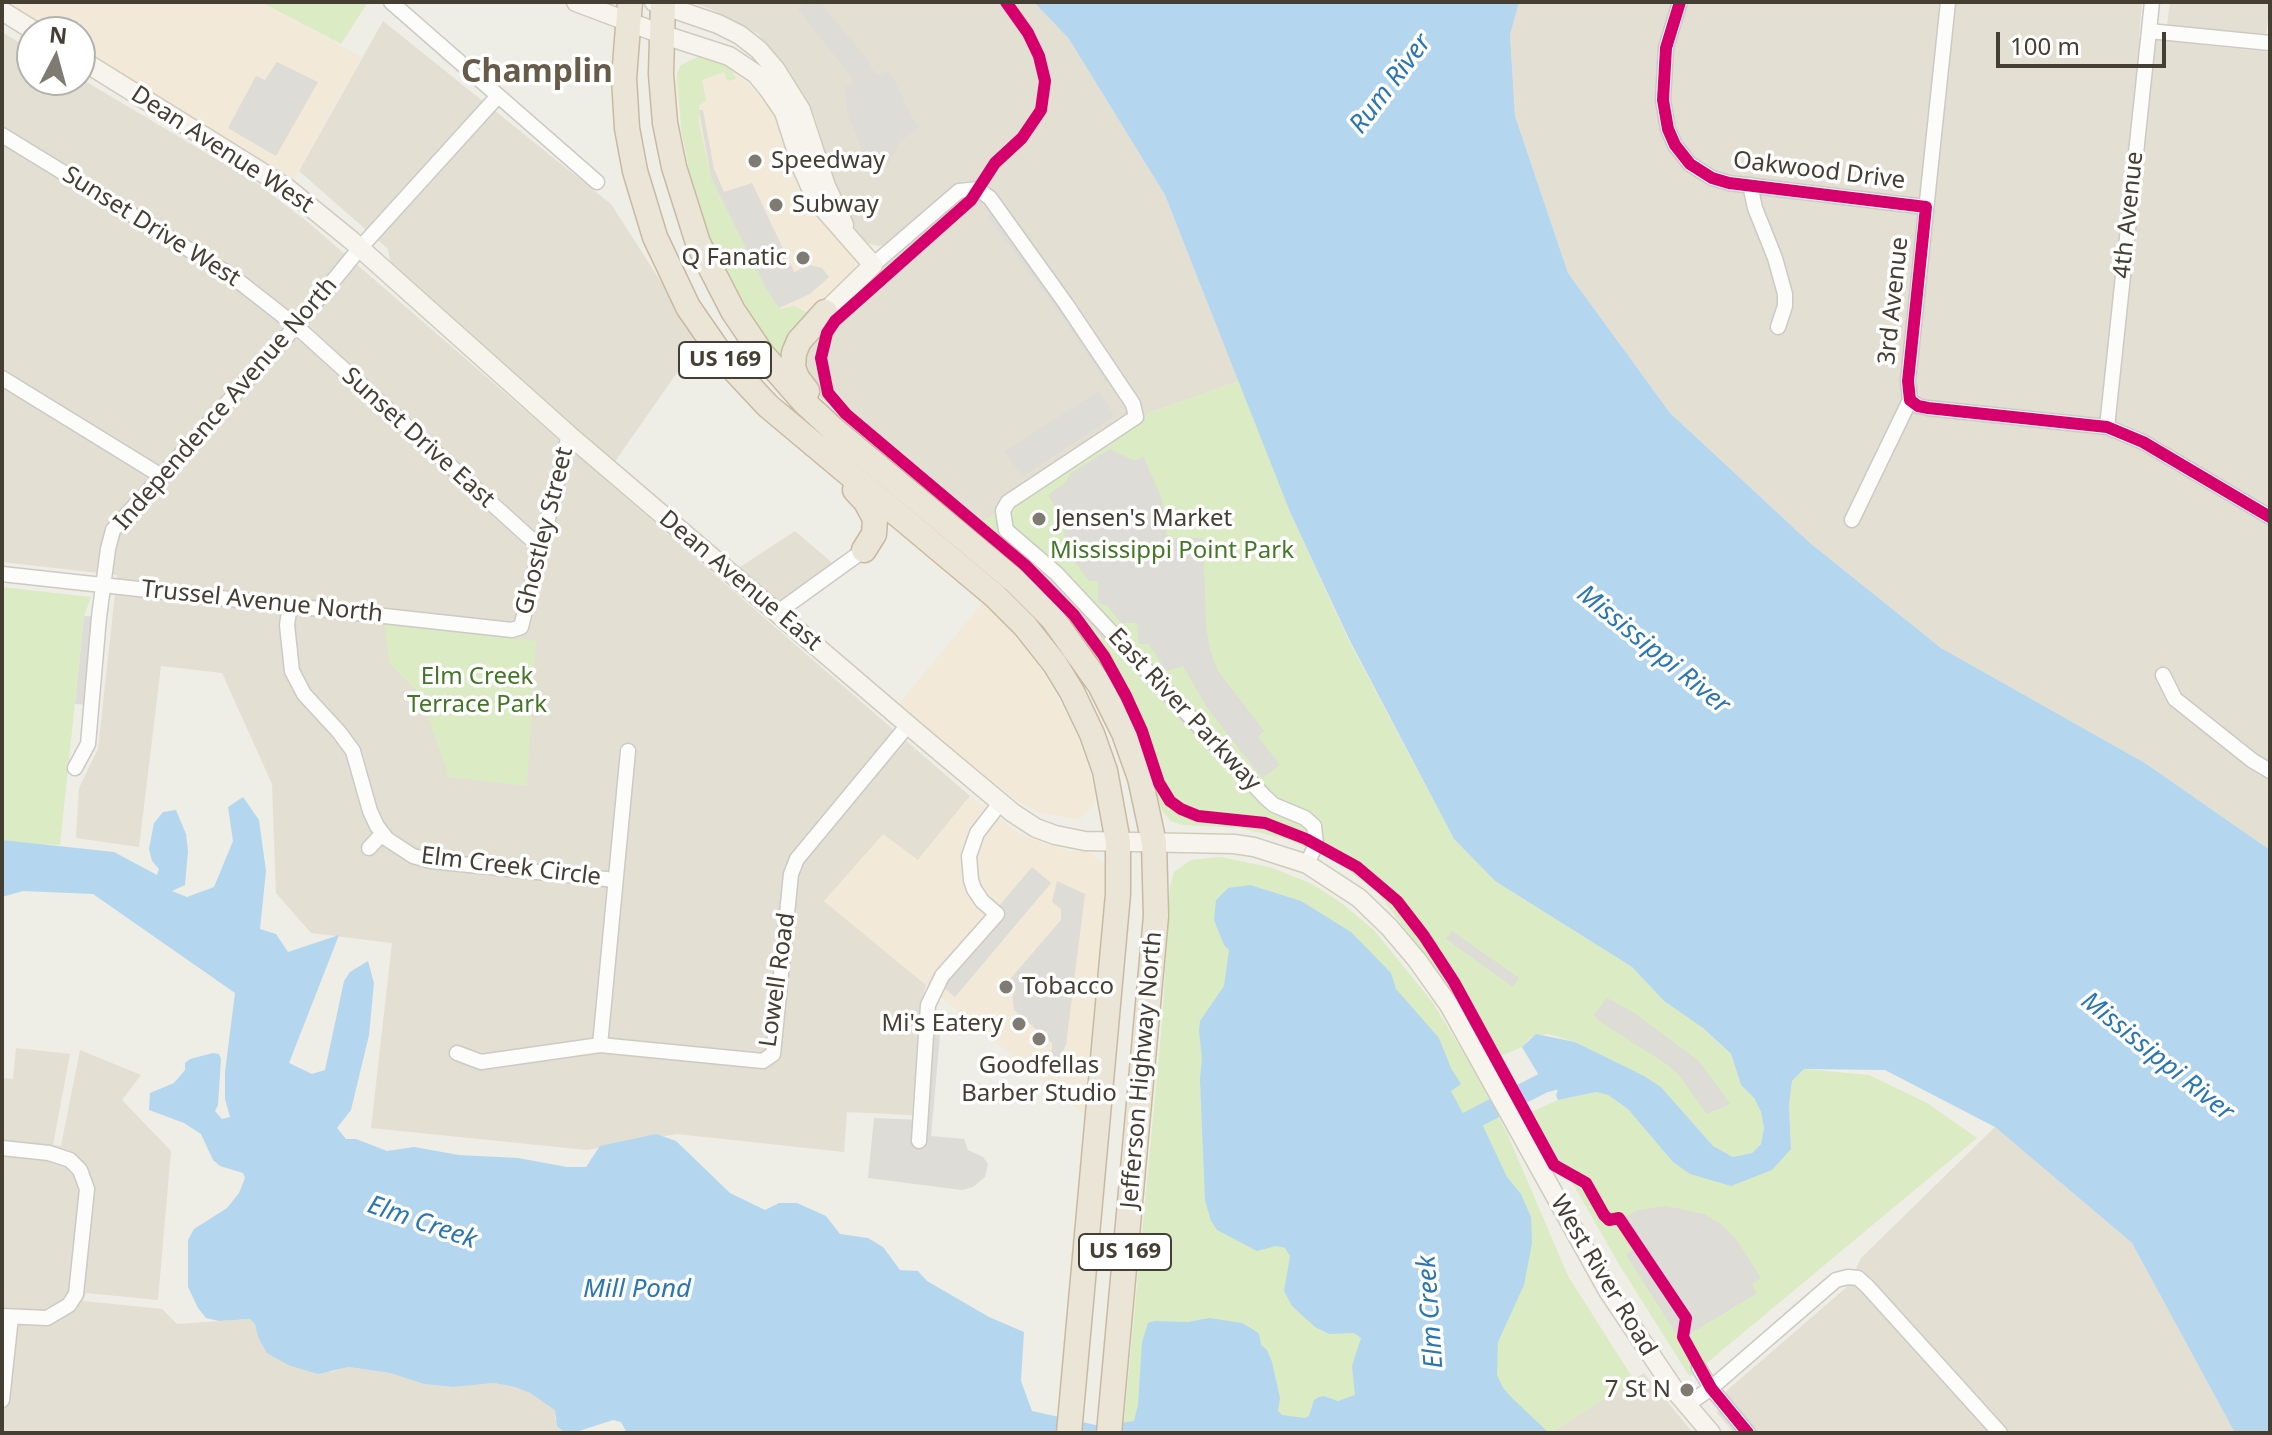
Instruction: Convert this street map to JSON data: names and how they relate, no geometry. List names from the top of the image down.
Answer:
{
  "streets": {
    "highway": ["US 169", "Jefferson Highway North"],
    "street": [
      "Dean Avenue West",
      "Oakwood Drive",
      "4th Avenue",
      "Sunset Drive West",
      "3rd Avenue",
      "Independence Avenue North",
      "Sunset Drive East",
      "Ghostley Street",
      "Dean Avenue East",
      "Trussel Avenue North",
      "East River Parkway",
      "Elm Creek Circle",
      "Lowell Road",
      "West River Road"
    ]
  },
  "crossings": [
    ["Dean Avenue West", "Independence Avenue North"],
    ["Dean Avenue West", "Dean Avenue East"],
    ["Oakwood Drive", "3rd Avenue"],
    ["Sunset Drive West", "Independence Avenue North"],
    ["Sunset Drive West", "Sunset Drive East"],
    ["US 169", "Dean Avenue East"],
    ["US 169", "Jefferson Highway North"],
    ["Independence Avenue North", "Sunset Drive East"],
    ["Independence Avenue North", "Dean Avenue East"],
    ["Independence Avenue North", "Trussel Avenue North"],
    ["Sunset Drive East", "Ghostley Street"],
    ["Ghostley Street", "Dean Avenue East"],
    ["Ghostley Street", "Trussel Avenue North"],
    ["Dean Avenue East", "Lowell Road"],
    ["Dean Avenue East", "Jefferson Highway North"],
    ["Dean Avenue East", "West River Road"],
    ["East River Parkway", "West River Road"],
    ["Jefferson Highway North", "West River Road"]
  ],
  "districts": ["Champlin"],
  "water": [
    "Rum River",
    "Mississippi River",
    "Elm Creek",
    "Mill Pond"
  ],
  "parks": ["Mississippi Point Park", "Elm Creek Terrace Park"],
  "places": [
    "Speedway",
    "Subway",
    "Q Fanatic",
    "Jensen's Market",
    "Tobacco",
    "Mi's Eatery",
    "Goodfellas Barber Studio",
    "7 St N"
  ],
  "scale_bar": "100 m",
  "north": "top"
}
